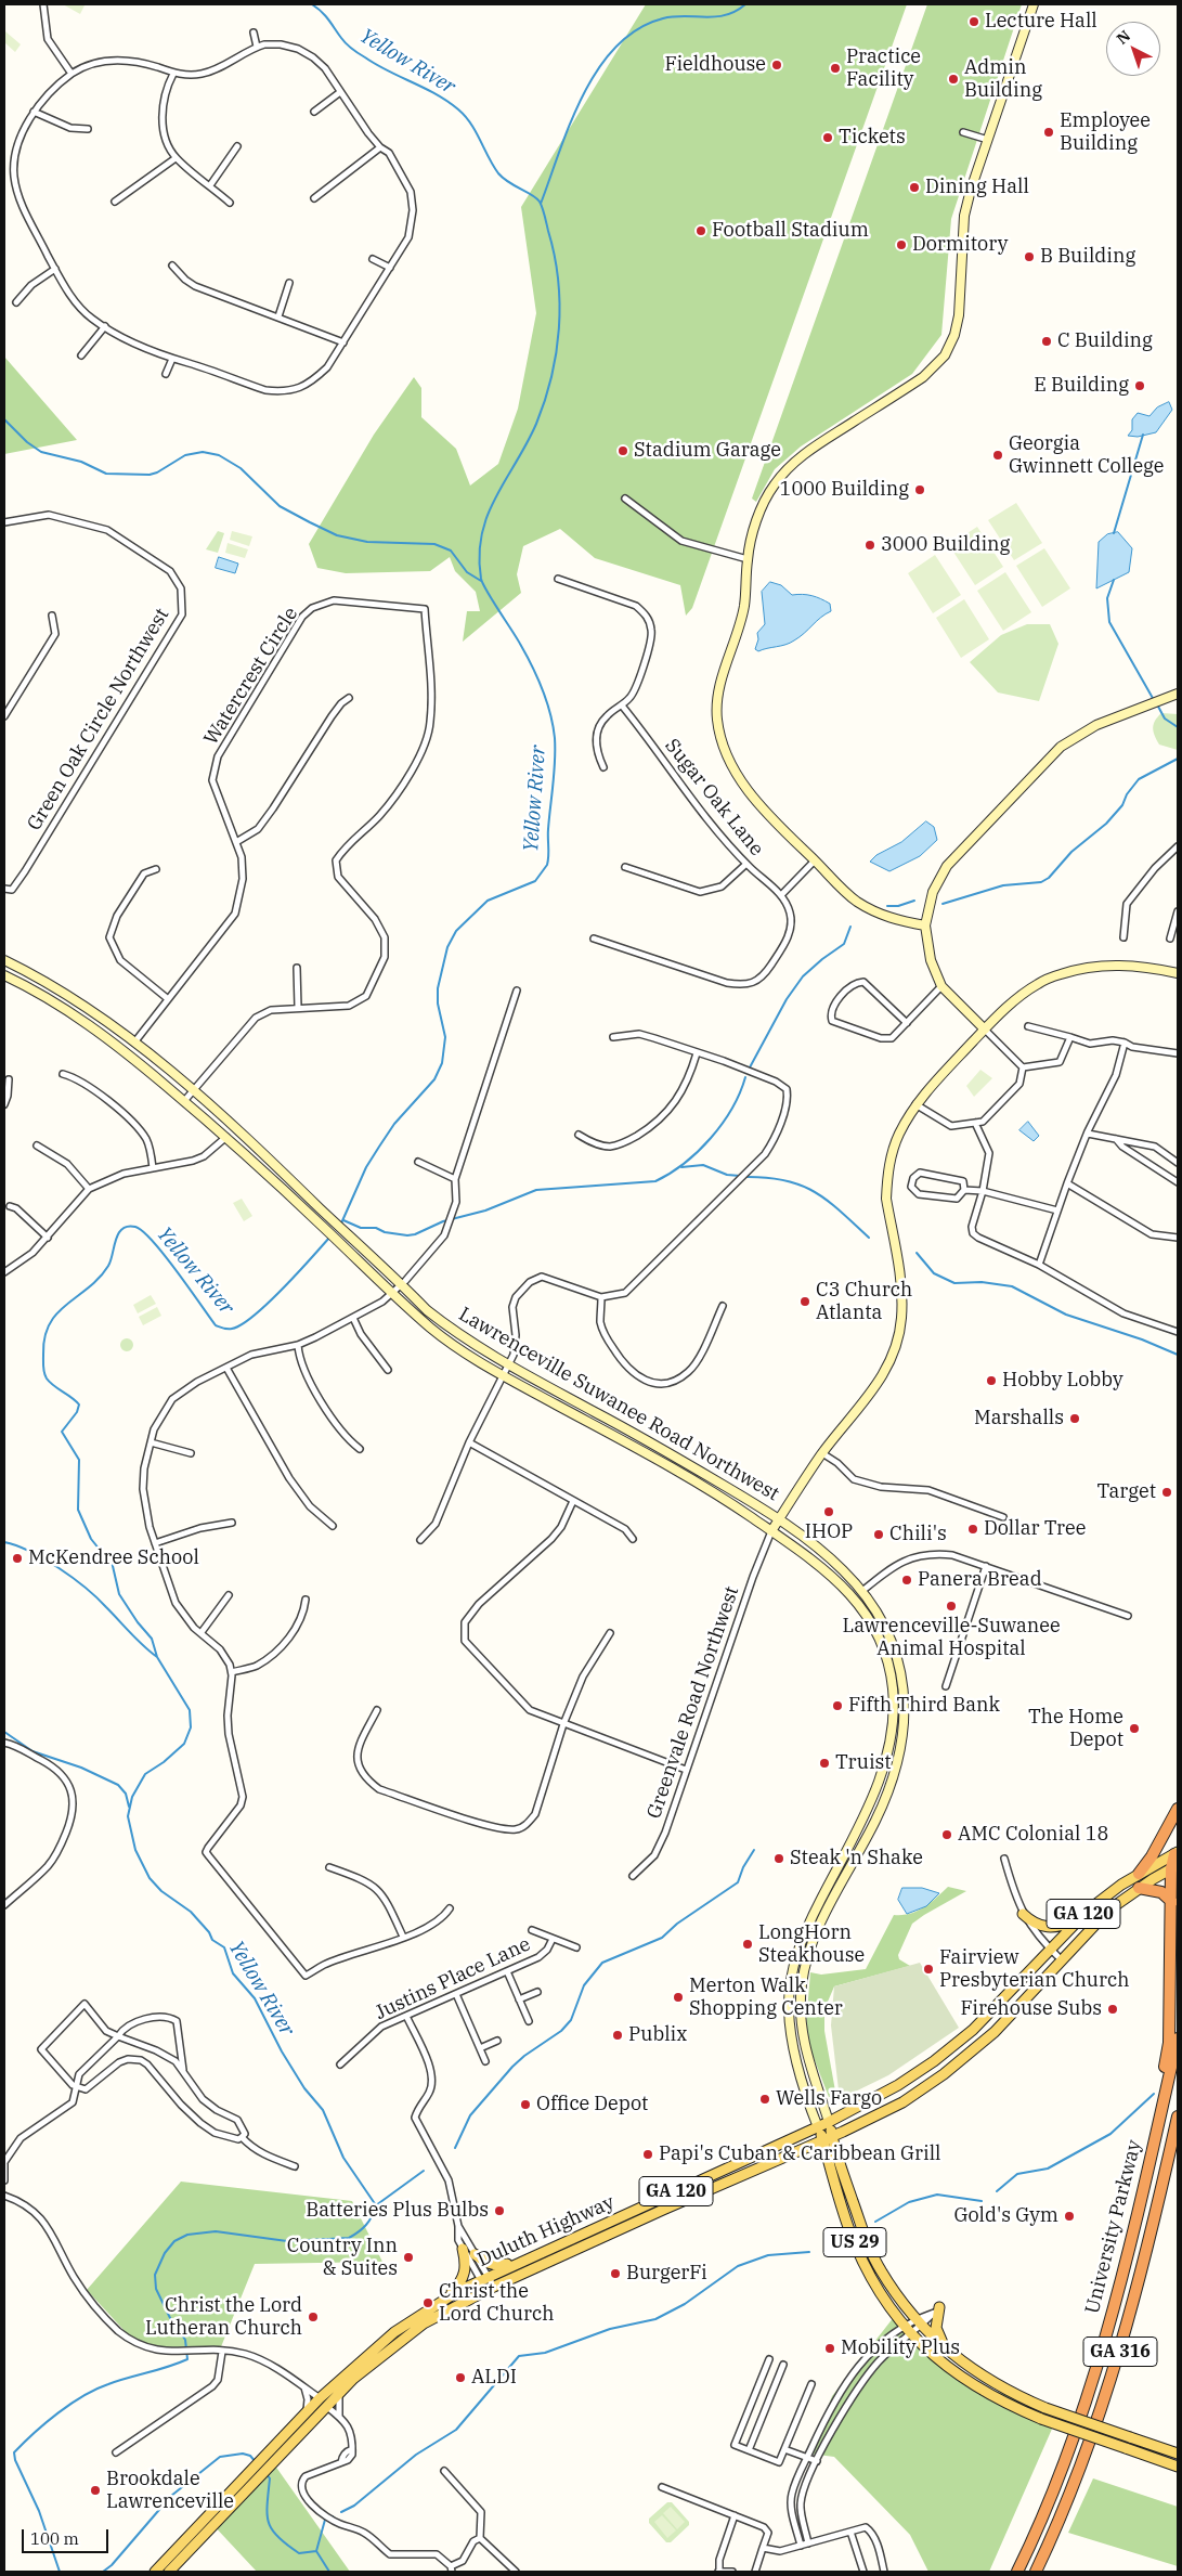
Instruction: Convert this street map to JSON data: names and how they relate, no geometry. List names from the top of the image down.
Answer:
{
  "streets": {
    "highway": ["University Parkway", "GA 316"],
    "main road": [
      "Lawrenceville Suwanee Road Northwest",
      "GA 120",
      "Duluth Highway",
      "US 29"
    ],
    "street": [
      "Watercrest Circle",
      "Green Oak Circle Northwest",
      "Sugar Oak Lane",
      "Greenvale Road Northwest",
      "Justins Place Lane"
    ]
  },
  "crossings": [
    ["Watercrest Circle", "Lawrenceville Suwanee Road Northwest"],
    ["Lawrenceville Suwanee Road Northwest", "Greenvale Road Northwest"],
    ["Lawrenceville Suwanee Road Northwest", "Duluth Highway"],
    ["Lawrenceville Suwanee Road Northwest", "US 29"],
    ["Duluth Highway", "US 29"]
  ],
  "water": ["Yellow River"],
  "places": [
    "Lecture Hall",
    "Fieldhouse",
    "Practice Facility",
    "Admin Building",
    "Employee Building",
    "Tickets",
    "Dining Hall",
    "Football Stadium",
    "Dormitory",
    "B Building",
    "C Building",
    "E Building",
    "Stadium Garage",
    "Georgia Gwinnett College",
    "1000 Building",
    "3000 Building",
    "C3 Church Atlanta",
    "Hobby Lobby",
    "Marshalls",
    "Target",
    "IHOP",
    "Dollar Tree",
    "Chili's",
    "McKendree School",
    "Panera Bread",
    "Lawrenceville-Suwanee Animal Hospital",
    "Fifth Third Bank",
    "The Home Depot",
    "Truist",
    "AMC Colonial 18",
    "Steak 'n Shake",
    "LongHorn Steakhouse",
    "Fairview Presbyterian Church",
    "Merton Walk Shopping Center",
    "Firehouse Subs",
    "Publix",
    "Wells Fargo",
    "Office Depot",
    "Papi's Cuban & Caribbean Grill",
    "Batteries Plus Bulbs",
    "Gold's Gym",
    "Country Inn & Suites",
    "BurgerFi",
    "Christ the Lord Church",
    "Christ the Lord Lutheran Church",
    "Mobility Plus",
    "ALDI",
    "Brookdale Lawrenceville"
  ],
  "scale_bar": "100 m",
  "north": "top left"
}
